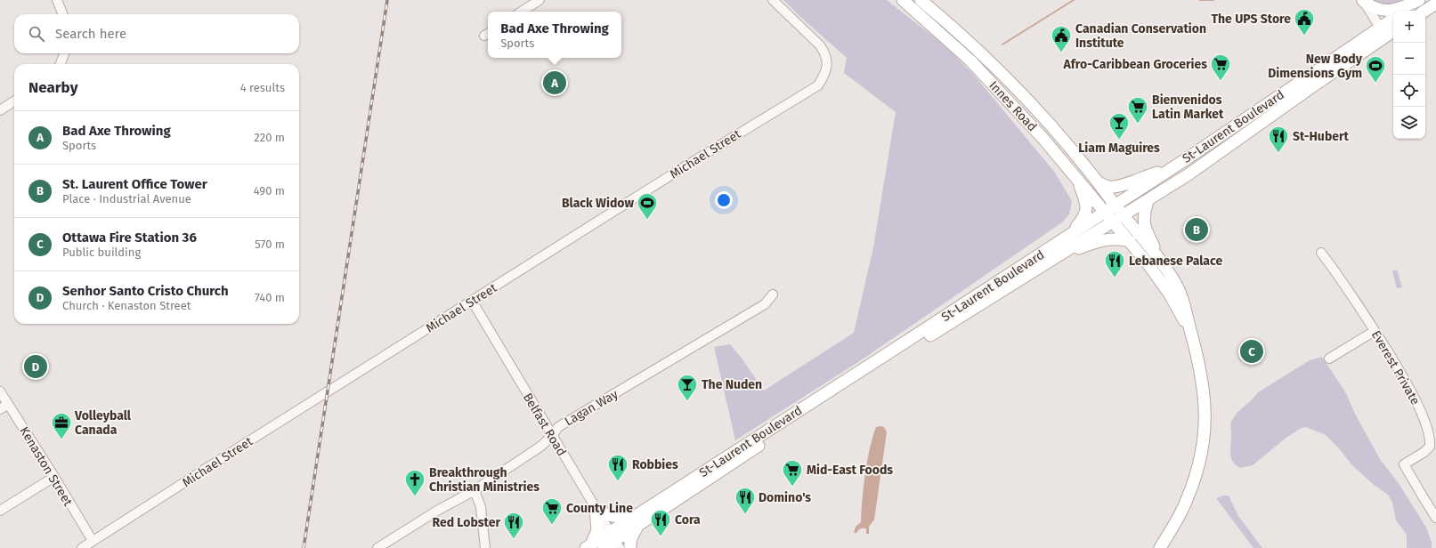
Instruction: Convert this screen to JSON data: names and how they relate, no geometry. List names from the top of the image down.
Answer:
{
  "streets": {
    "main road": ["Innes Road", "St-Laurent Boulevard"],
    "street": [
      "Michael Street",
      "Everest Private",
      "Lagan Way",
      "Belfast Road",
      "Kenaston Street"
    ]
  },
  "crossings": [
    ["Innes Road", "St-Laurent Boulevard"],
    ["St-Laurent Boulevard", "Belfast Road"],
    ["Michael Street", "Belfast Road"],
    ["Michael Street", "Kenaston Street"],
    ["Lagan Way", "Belfast Road"]
  ],
  "places": {
    "public building": ["The UPS Store", "Canadian Conservation Institute"],
    "supermarket": [
      "Afro-Caribbean Groceries",
      "Bienvenidos Latin Market",
      "Mid-East Foods",
      "County Line"
    ],
    "sports": ["New Body Dimensions Gym", "Black Widow"],
    "bar": ["Liam Maguires", "The Nuden"],
    "restaurant": [
      "St-Hubert",
      "Lebanese Palace",
      "Robbies",
      "Domino's",
      "Cora",
      "Red Lobster"
    ],
    "office": ["Volleyball Canada"],
    "church": ["Breakthrough Christian Ministries"]
  },
  "page": {
    "map_buttons": ["+", "−"],
    "popup": ["Bad Axe Throwing", "Sports"],
    "search": "Search here",
    "heading": ["Nearby", "4 results"],
    "pins": [
      "A",
      "B",
      "C",
      "D"
    ],
    "list": [
      {
        "mark": "A",
        "name": "Bad Axe Throwing",
        "note": "Sports",
        "value": "220 m"
      },
      {
        "mark": "B",
        "name": "St. Laurent Office Tower",
        "note": "Place · Industrial Avenue",
        "value": "490 m"
      },
      {
        "mark": "C",
        "name": "Ottawa Fire Station 36",
        "note": "Public building",
        "value": "570 m"
      },
      {
        "mark": "D",
        "name": "Senhor Santo Cristo Church",
        "note": "Church · Kenaston Street",
        "value": "740 m"
      }
    ]
  }
}
